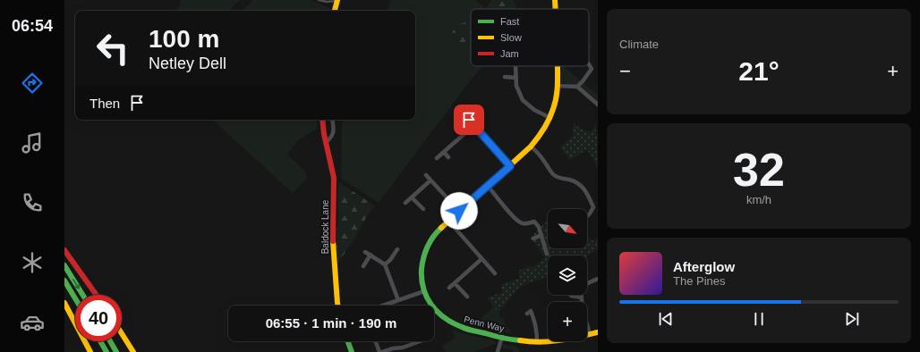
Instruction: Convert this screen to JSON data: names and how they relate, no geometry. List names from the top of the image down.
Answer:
{
  "streets": {
    "main road": ["Baldock Lane", "Penn Way"]
  },
  "legend": ["Fast", "Slow", "Jam"],
  "north": "bottom right",
  "page": {
    "tabs": "06:54",
    "tile": [
      "Climate",
      ["32", "km/h"]
    ],
    "turn": ["100 m", "Netley Dell"],
    "heat": ["−", "21°", "+"],
    "then": "Then",
    "map_buttons": "+",
    "song": ["Afterglow", "The Pines"],
    "limit": "40",
    "trip": "06:55 · 1 min · 190 m"
  }
}
